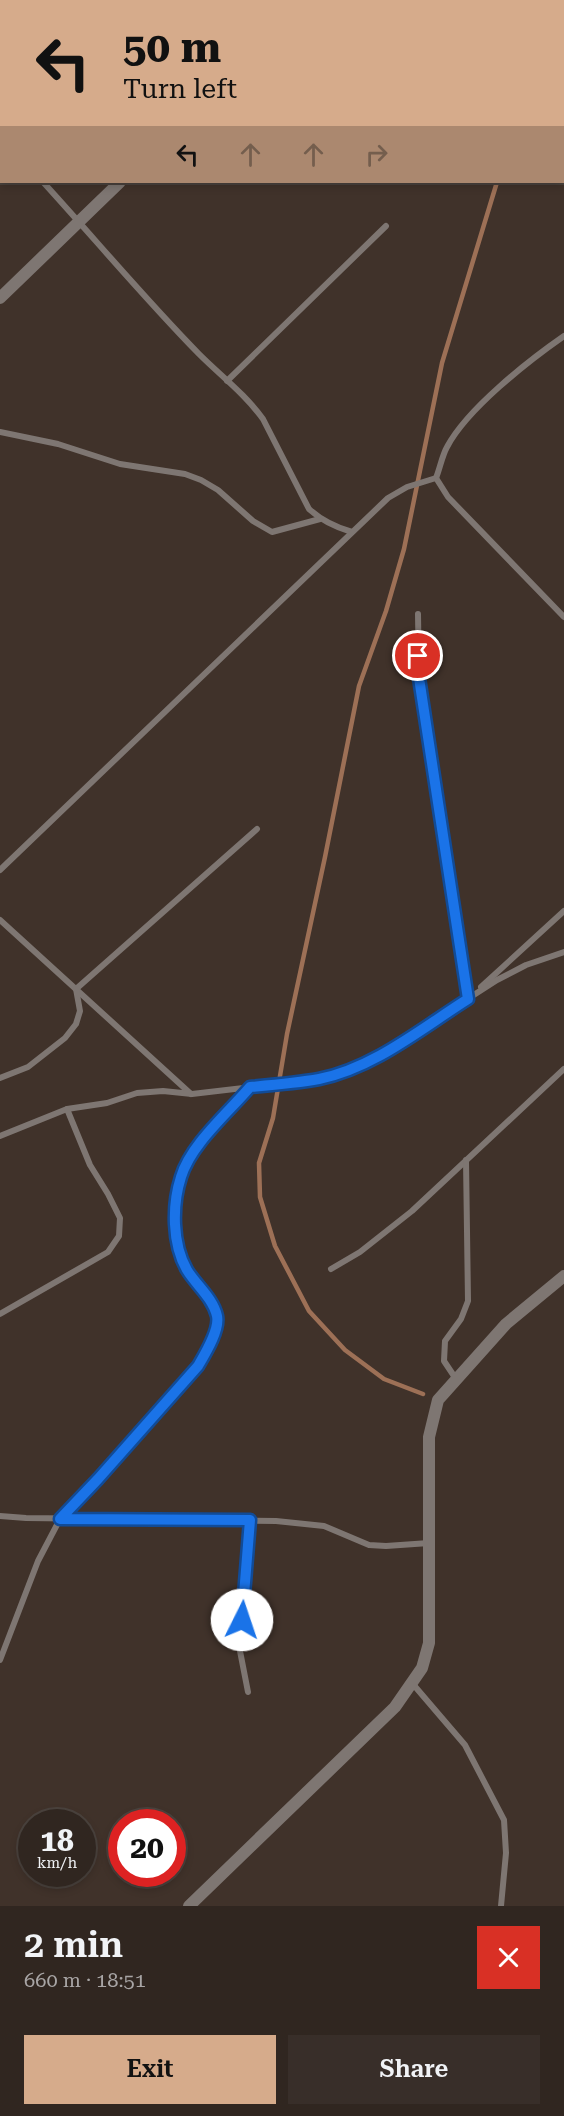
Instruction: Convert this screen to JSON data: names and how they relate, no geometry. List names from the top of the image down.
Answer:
{
  "page": {
    "turn": ["50 m", "Turn left"],
    "speed": "18 km/h",
    "limit": "20",
    "heading": ["2 min", "660 m · 18:51"],
    "buttons": ["Exit", "Share"]
  }
}
